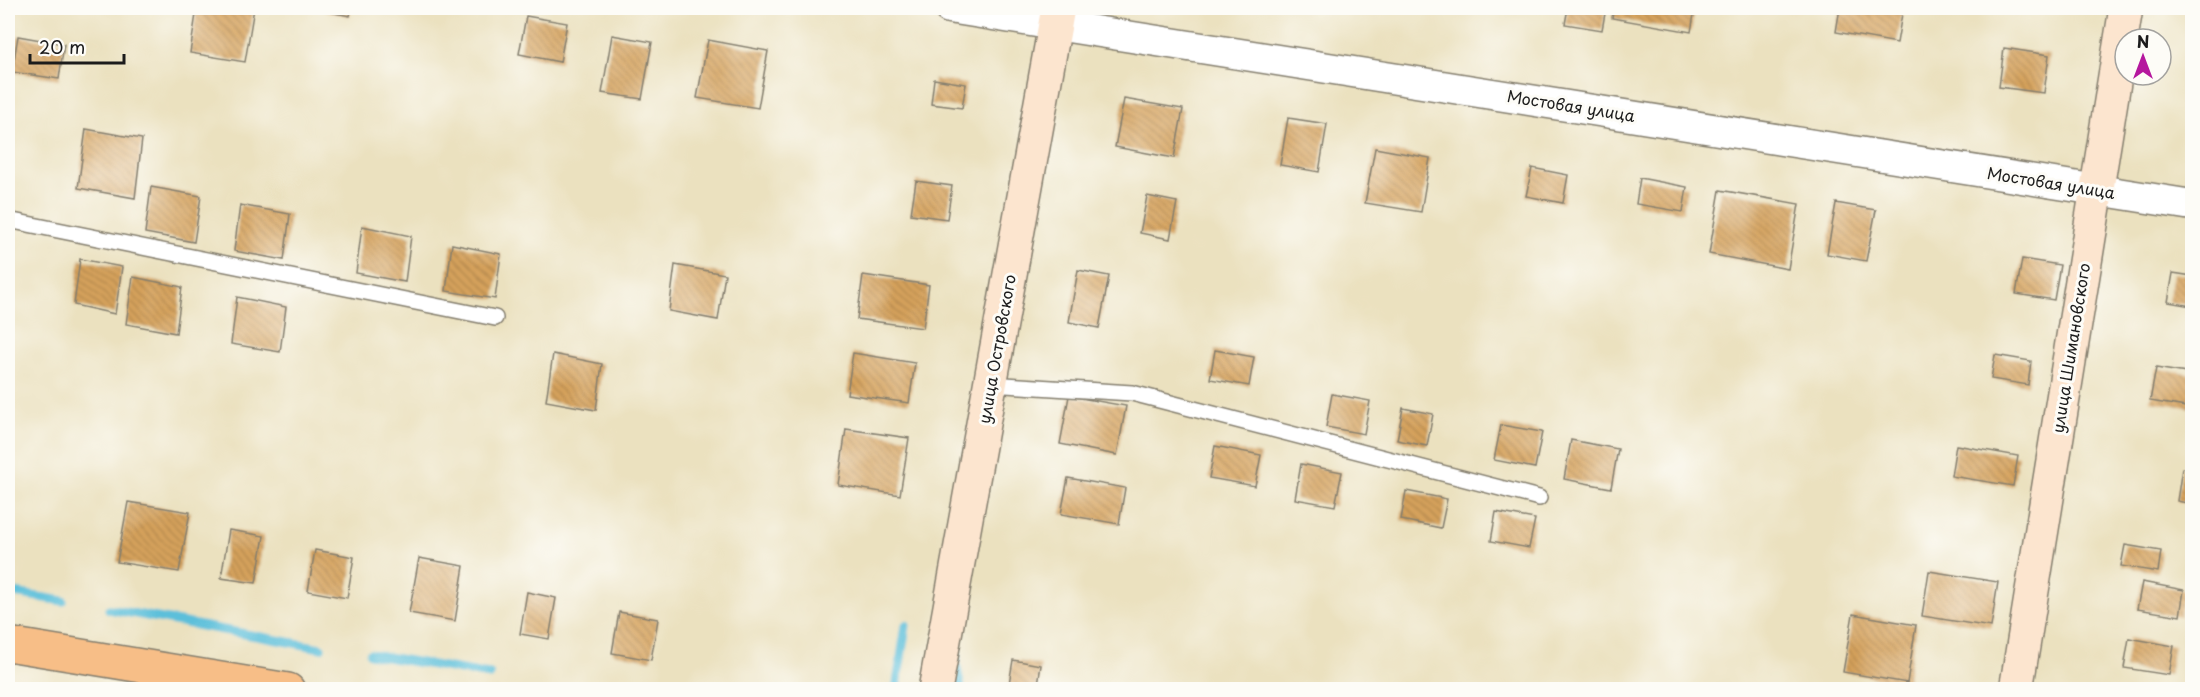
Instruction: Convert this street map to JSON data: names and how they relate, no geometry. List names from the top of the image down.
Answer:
{
  "streets": {
    "street": ["Мостовая улица", "улица Шимановского", "улица Островского"]
  },
  "crossings": [
    ["Мостовая улица", "улица Шимановского"],
    ["Мостовая улица", "улица Островского"]
  ],
  "scale_bar": "20 m",
  "north": "top"
}
